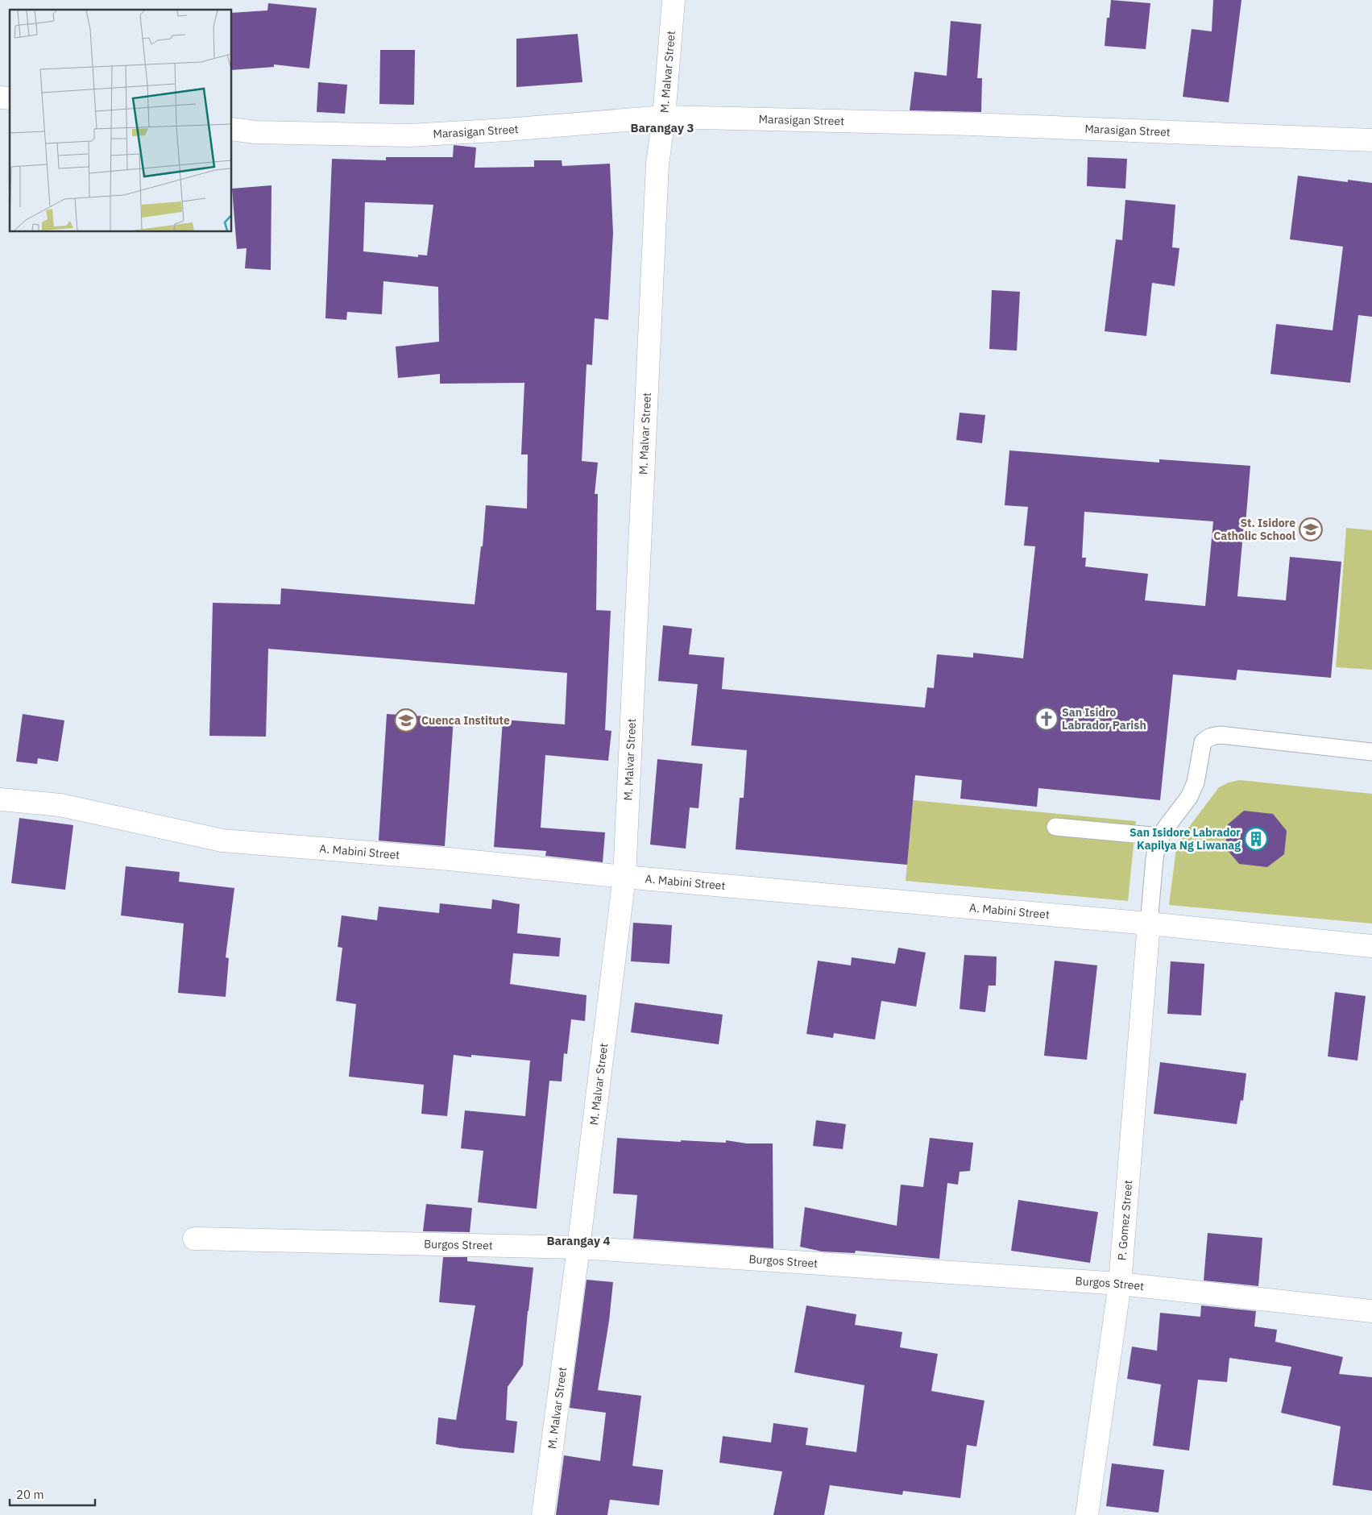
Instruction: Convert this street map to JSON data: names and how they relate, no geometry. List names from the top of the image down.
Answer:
{
  "streets": {
    "street": [
      "M. Malvar Street",
      "Marasigan Street",
      "A. Mabini Street",
      "P. Gomez Street",
      "Burgos Street"
    ]
  },
  "crossings": [
    ["M. Malvar Street", "Marasigan Street"],
    ["M. Malvar Street", "A. Mabini Street"],
    ["M. Malvar Street", "Burgos Street"],
    ["A. Mabini Street", "P. Gomez Street"],
    ["P. Gomez Street", "Burgos Street"]
  ],
  "districts": ["Barangay 3", "Barangay 4"],
  "places": {
    "school or university": ["St. Isidore Catholic School", "Cuenca Institute"],
    "church": ["San Isidro Labrador Parish"],
    "building": ["San Isidore Labrador Kapilya Ng Liwanag"]
  },
  "scale_bar": "20 m"
}
